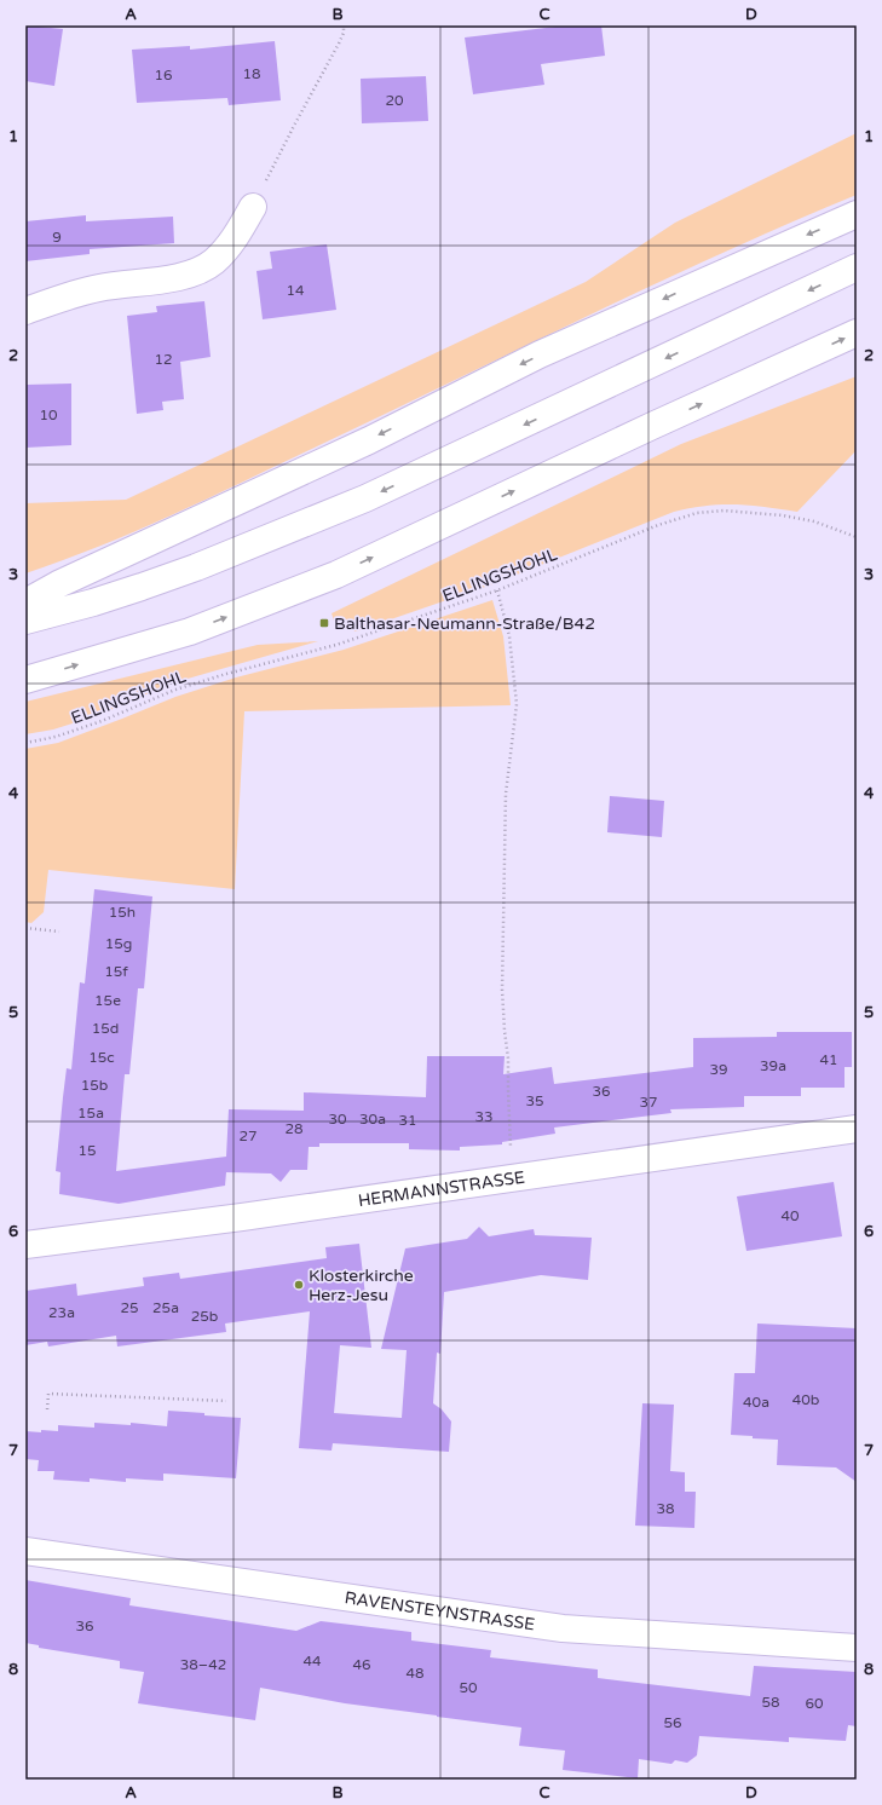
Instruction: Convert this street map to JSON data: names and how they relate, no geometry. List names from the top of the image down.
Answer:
{
  "streets": {
    "main road": ["HERMANNSTRASSE", "RAVENSTEYNSTRASSE"],
    "path": ["ELLINGSHOHL"]
  },
  "places": {
    "transit": ["Balthasar-Neumann-Straße/B42"],
    "other": ["Klosterkirche Herz-Jesu"]
  },
  "house_numbers": [
    "18",
    "16",
    "20",
    "9",
    "14",
    "12",
    "10",
    "15h",
    "15g",
    "15f",
    "15e",
    "15d",
    "15c",
    "41",
    "39a",
    "39",
    "15b",
    "36",
    "35",
    "37",
    "15a",
    "33",
    "30",
    "30a",
    "31",
    "28",
    "27",
    "15",
    "40",
    "25",
    "25a",
    "23a",
    "25b",
    "40b",
    "40a",
    "38",
    "36",
    "44",
    "38–42",
    "46",
    "48",
    "50",
    "58",
    "60",
    "56"
  ],
  "grid": {
    "columns": [
      "A",
      "B",
      "C",
      "D"
    ],
    "rows": [
      "1",
      "2",
      "3",
      "4",
      "5",
      "6",
      "7",
      "8"
    ]
  }
}
